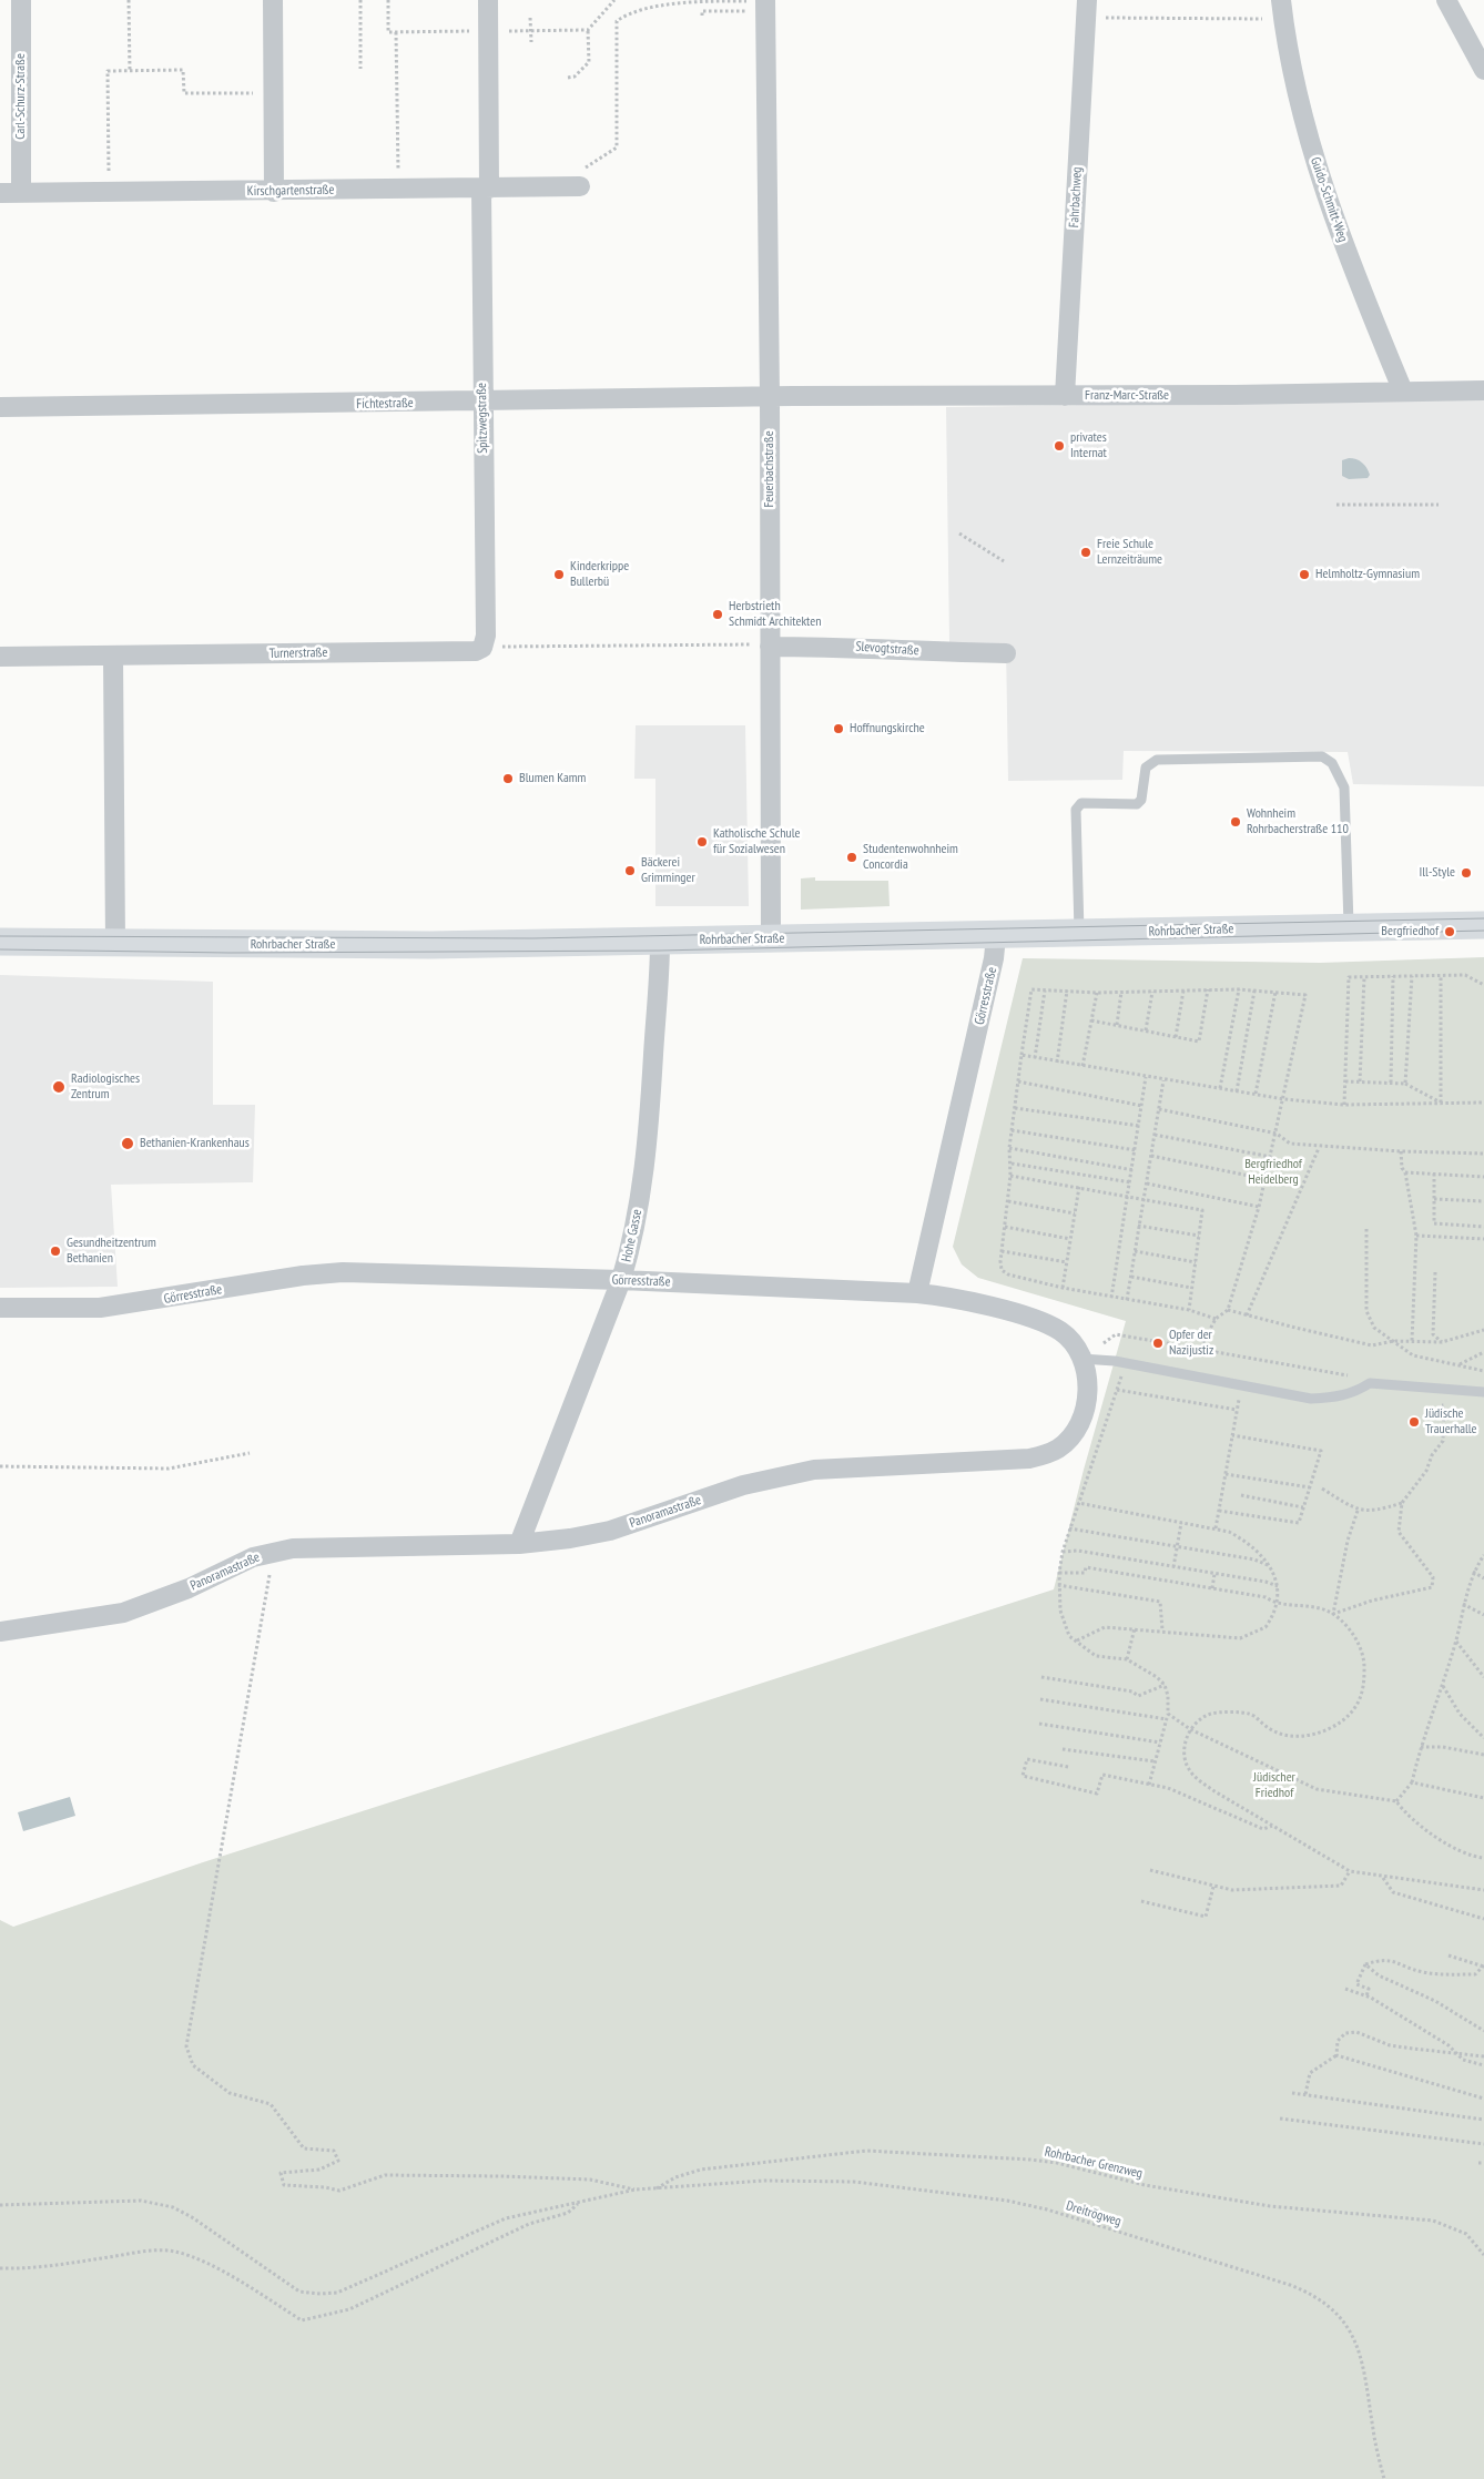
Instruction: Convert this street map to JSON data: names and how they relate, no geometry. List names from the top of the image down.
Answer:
{
  "streets": {
    "main road": ["Rohrbacher Straße"],
    "street": [
      "Carl-Schurz-Straße",
      "Kirschgartenstraße",
      "Fahrbachweg",
      "Guido-Schmitt-Weg",
      "Franz-Marc-Straße",
      "Fichtestraße",
      "Spitzwegstraße",
      "Feuerbachstraße",
      "Slevogtstraße",
      "Turnerstraße",
      "Görresstraße",
      "Hohe Gasse",
      "Panoramastraße"
    ],
    "path": ["Rohrbacher Grenzweg", "Dreitrögweg"]
  },
  "crossings": [
    ["Carl-Schurz-Straße", "Kirschgartenstraße"],
    ["Kirschgartenstraße", "Spitzwegstraße"],
    ["Fahrbachweg", "Franz-Marc-Straße"],
    ["Guido-Schmitt-Weg", "Franz-Marc-Straße"],
    ["Franz-Marc-Straße", "Fichtestraße"],
    ["Franz-Marc-Straße", "Feuerbachstraße"],
    ["Fichtestraße", "Spitzwegstraße"],
    ["Fichtestraße", "Feuerbachstraße"],
    ["Spitzwegstraße", "Turnerstraße"],
    ["Feuerbachstraße", "Slevogtstraße"],
    ["Feuerbachstraße", "Rohrbacher Straße"],
    ["Rohrbacher Straße", "Görresstraße"],
    ["Rohrbacher Straße", "Hohe Gasse"],
    ["Görresstraße", "Hohe Gasse"],
    ["Görresstraße", "Panoramastraße"],
    ["Hohe Gasse", "Panoramastraße"],
    ["Rohrbacher Grenzweg", "Dreitrögweg"]
  ],
  "parks": ["Bergfriedhof Heidelberg", "Jüdischer Friedhof"],
  "places": [
    "privates Internat",
    "Freie Schule Lernzeiträume",
    "Kinderkrippe Bullerbü",
    "Helmholtz-Gymnasium",
    "Herbstrieth Schmidt Architekten",
    "Hoffnungskirche",
    "Blumen Kamm",
    "Wohnheim Rohrbacherstraße 110",
    "Katholische Schule für Sozialwesen",
    "Studentenwohnheim Concordia",
    "Bäckerei Grimminger",
    "Ill-Style",
    "Bergfriedhof",
    "Radiologisches Zentrum",
    "Bethanien-Krankenhaus",
    "Gesundheitzentrum Bethanien",
    "Opfer der Nazijustiz",
    "Jüdische Trauerhalle"
  ]
}
